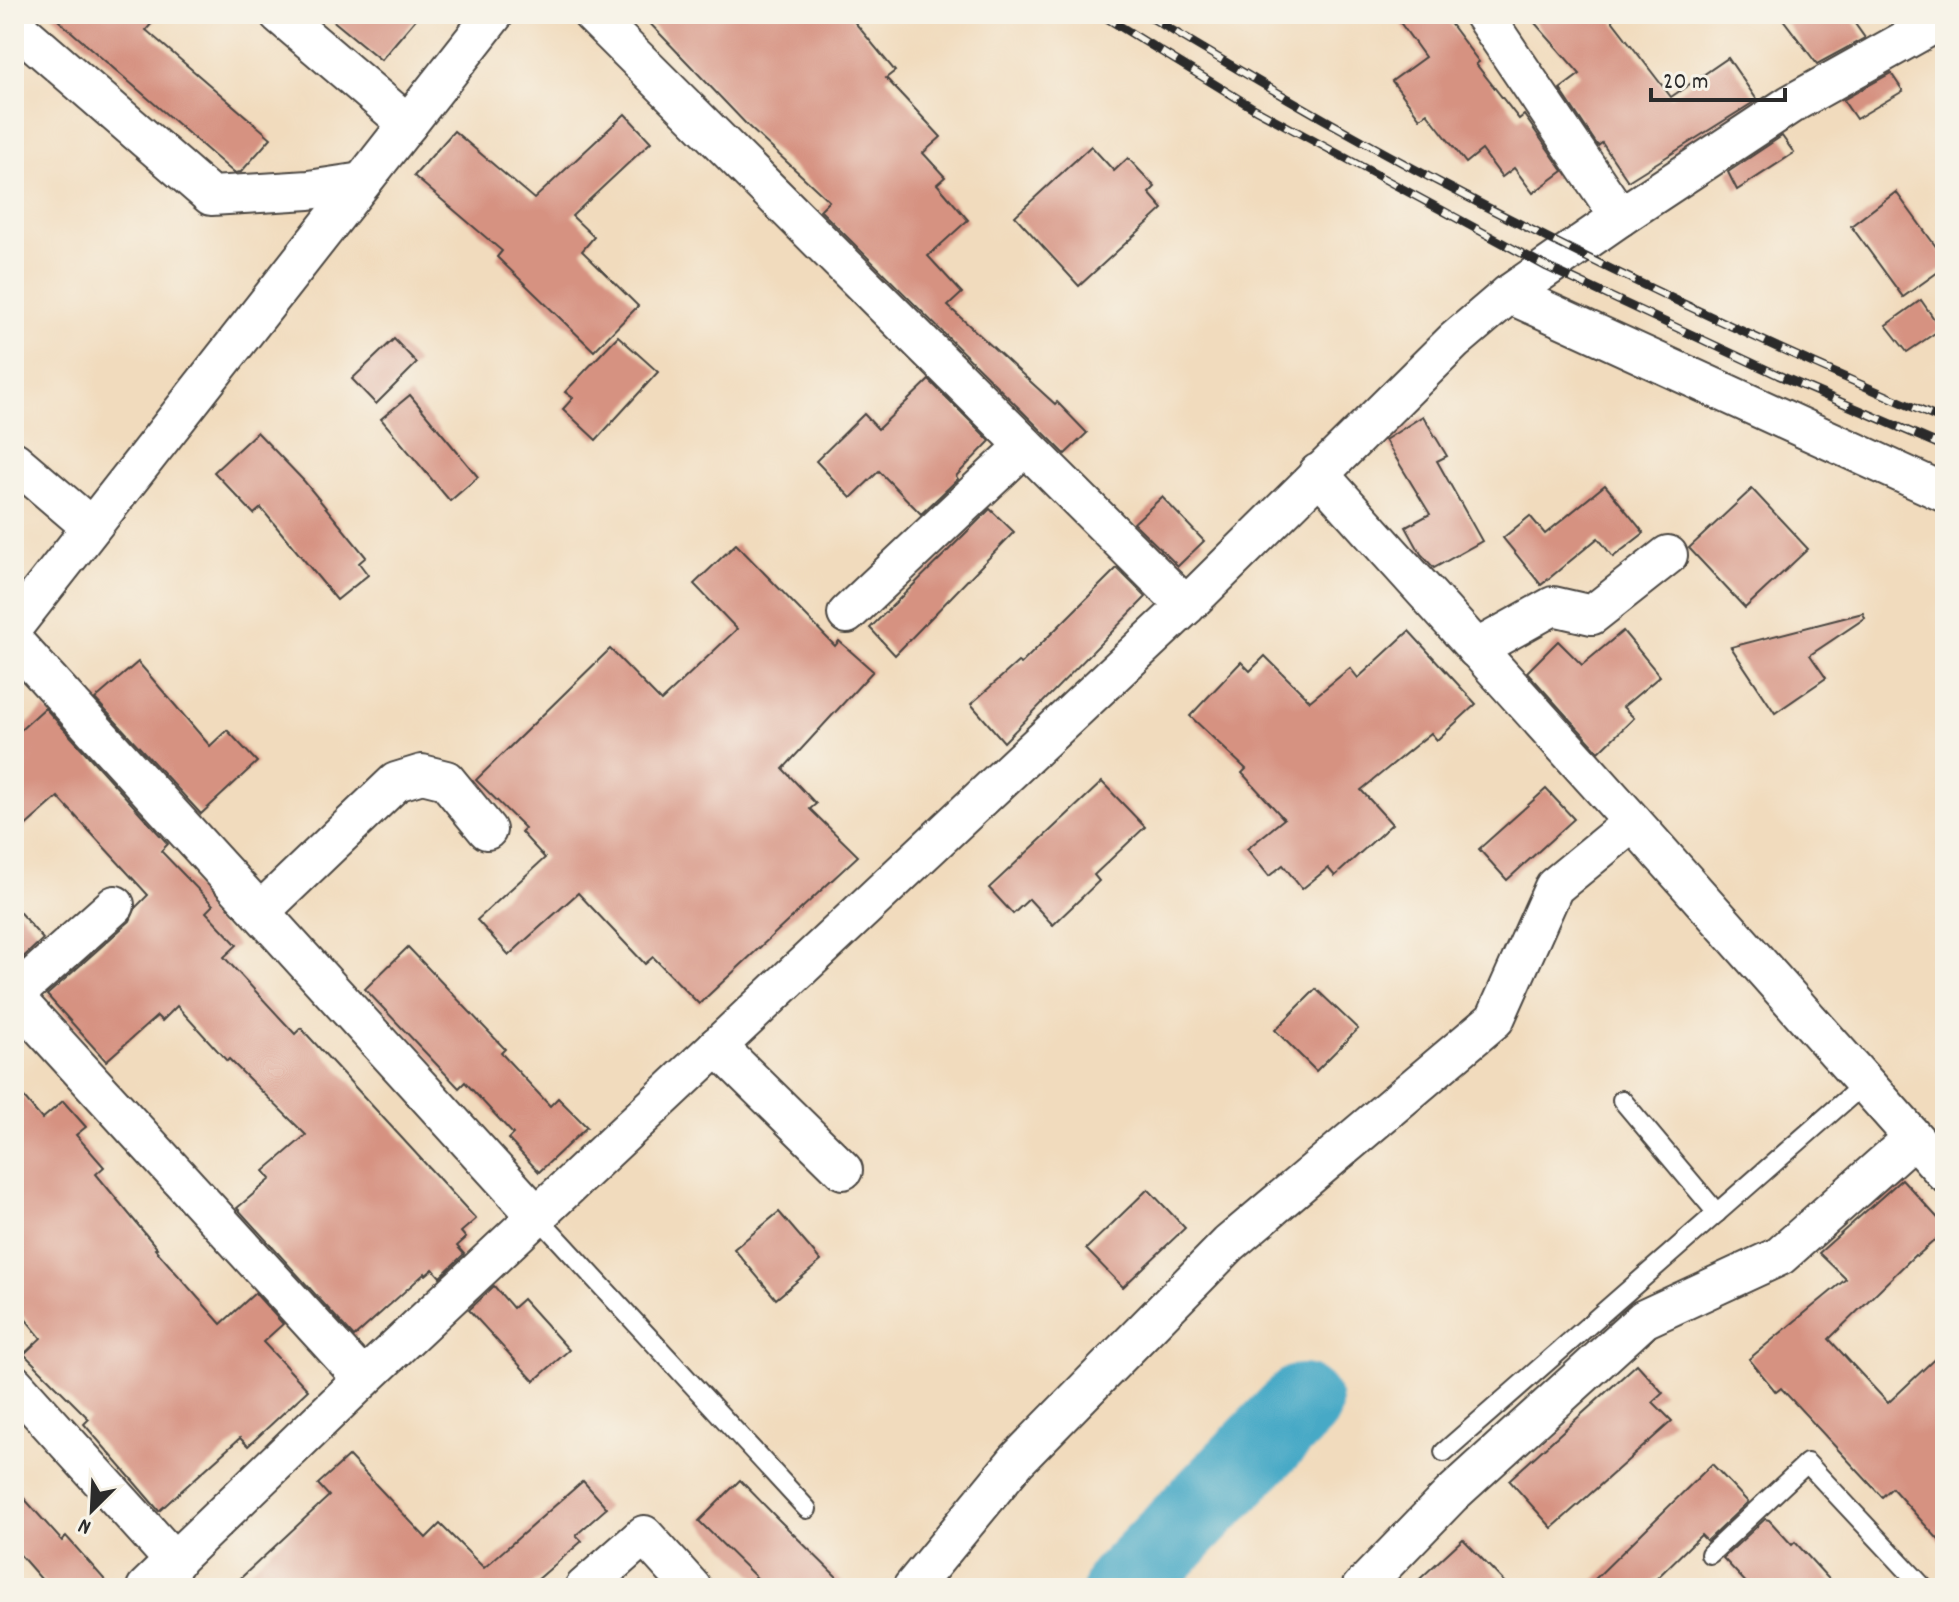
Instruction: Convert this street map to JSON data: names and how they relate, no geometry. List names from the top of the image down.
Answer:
{
  "scale_bar": "20 m",
  "north": "bottom left"
}
